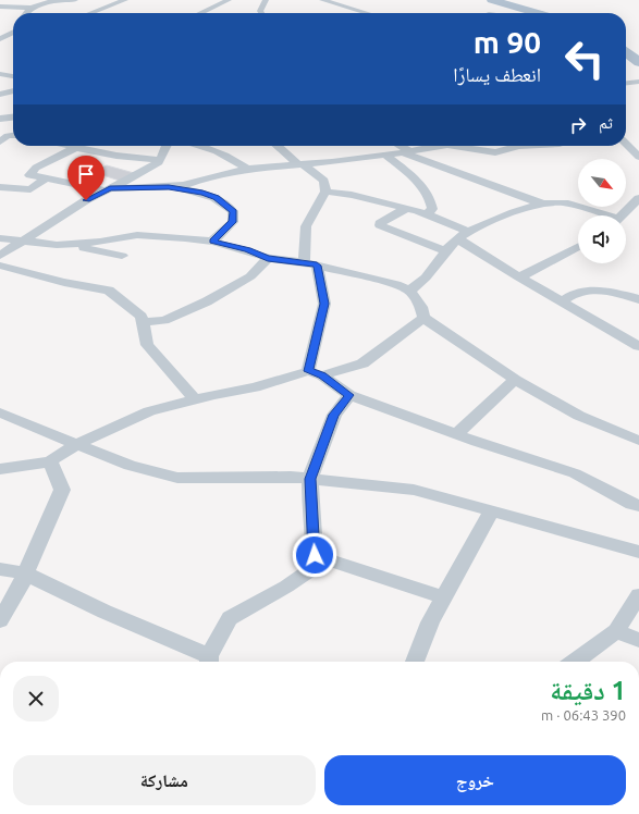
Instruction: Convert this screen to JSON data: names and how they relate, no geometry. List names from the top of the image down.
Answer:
{
  "north": "bottom right",
  "page": {
    "turn": ["90 m", "انعطف يسارًا"],
    "then": "ثم",
    "heading": ["1 دقيقة", "390 m · 06:43"],
    "buttons": ["خروج", "مشاركة"]
  }
}
